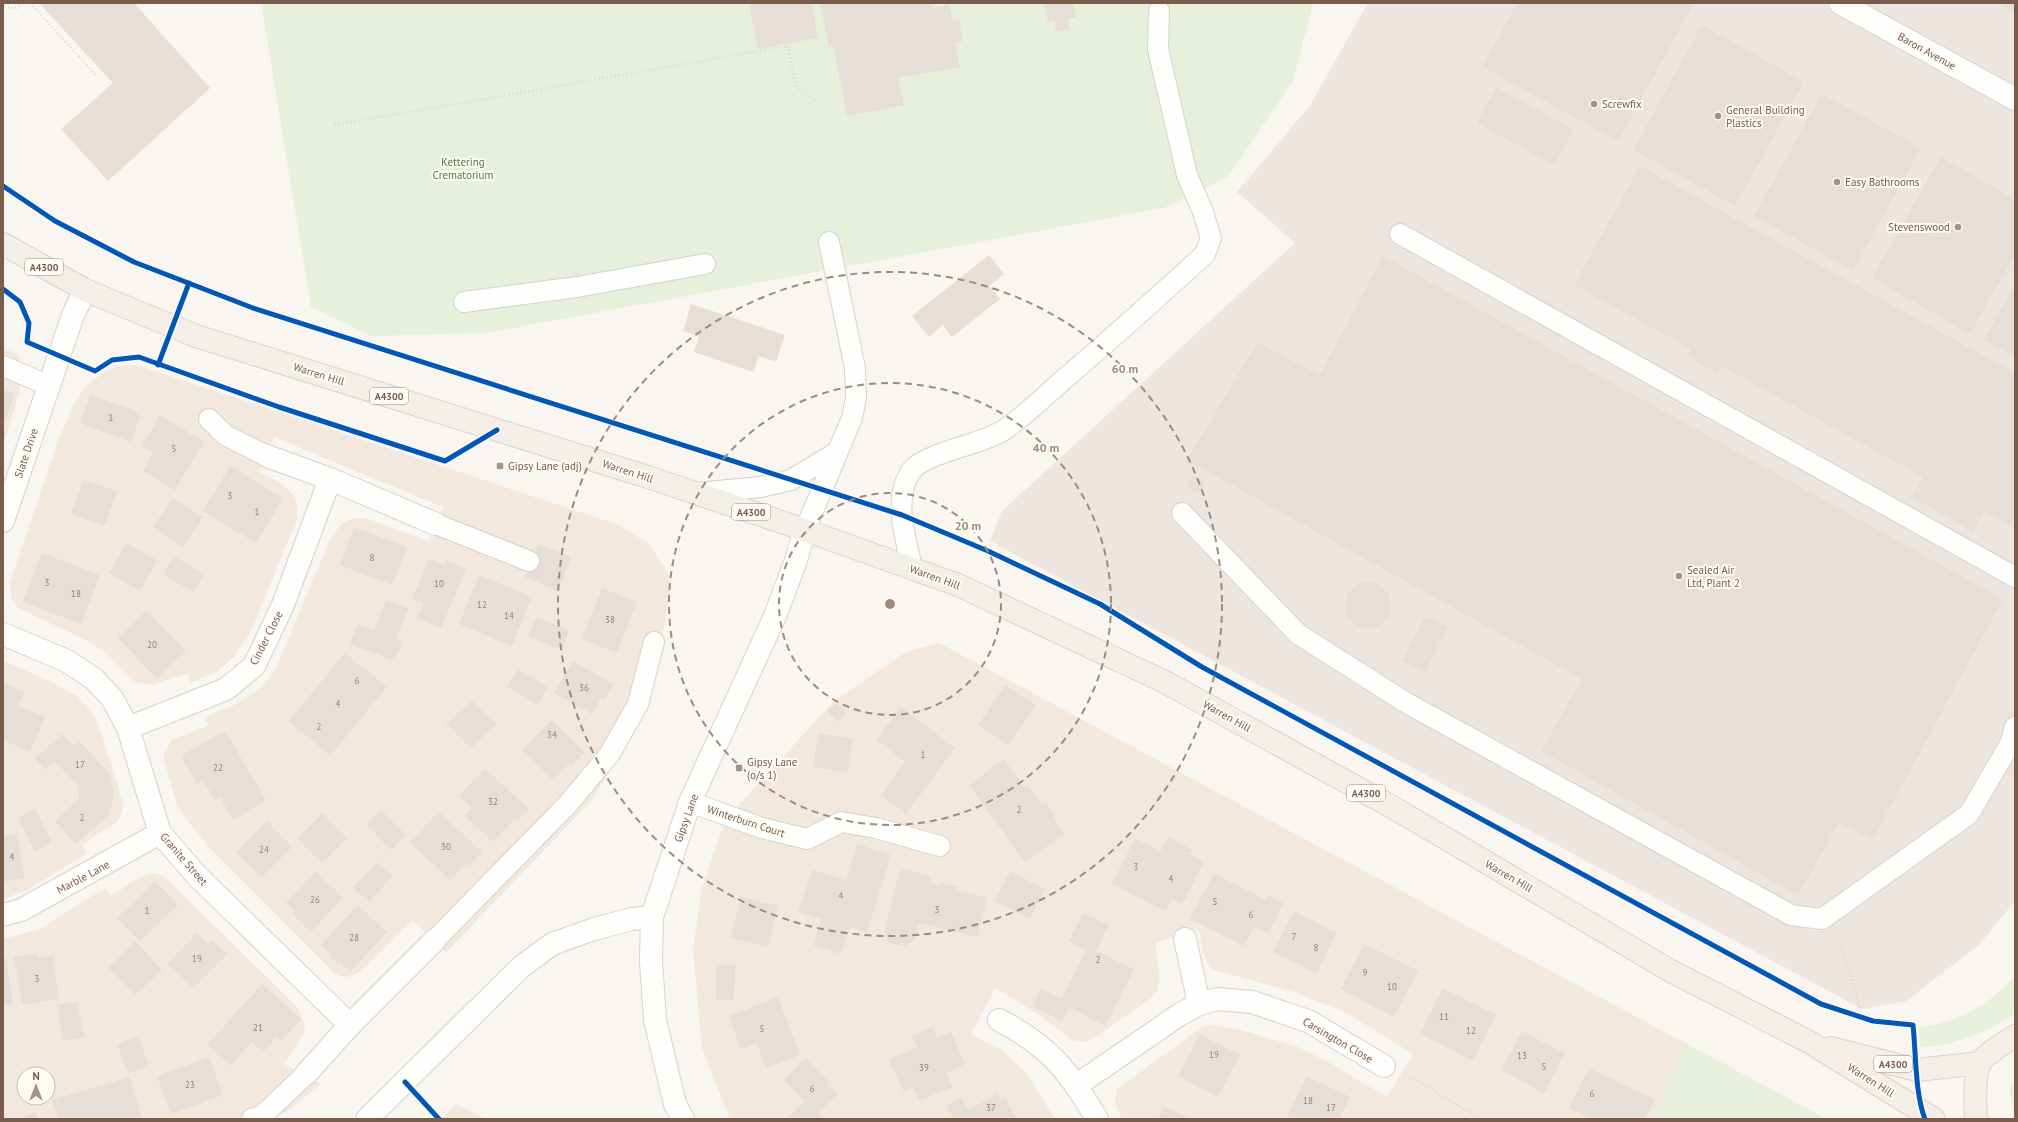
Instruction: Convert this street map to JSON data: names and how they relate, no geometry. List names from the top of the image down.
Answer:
{
  "streets": {
    "main road": ["A4300", "Warren Hill"],
    "street": [
      "Baron Avenue",
      "Slate Drive",
      "Cinder Close",
      "Gipsy Lane",
      "Granite Street",
      "Marble Lane",
      "Carsington Close"
    ],
    "lane": ["Winterburn Court"]
  },
  "crossings": [
    ["Warren Hill", "Slate Drive"],
    ["Warren Hill", "Gipsy Lane"],
    ["Cinder Close", "Granite Street"],
    ["Gipsy Lane", "Winterburn Court"],
    ["Granite Street", "Marble Lane"]
  ],
  "parks": ["Kettering Crematorium"],
  "places": {
    "other": [
      "Screwfix",
      "General Building Plastics",
      "Easy Bathrooms",
      "Stevenswood",
      "Sealed Air Ltd, Plant 2"
    ],
    "transit": ["Gipsy Lane (adj)", "Gipsy Lane (o/s 1)"]
  },
  "house_numbers": [
    "1",
    "5",
    "3",
    "1",
    "8",
    "3",
    "10",
    "18",
    "12",
    "14",
    "38",
    "20",
    "6",
    "36",
    "4",
    "2",
    "34",
    "1",
    "17",
    "22",
    "32",
    "2",
    "2",
    "30",
    "24",
    "4",
    "3",
    "4",
    "4",
    "26",
    "5",
    "3",
    "1",
    "6",
    "7",
    "28",
    "8",
    "19",
    "2",
    "9",
    "3",
    "10",
    "11",
    "21",
    "5",
    "12",
    "19",
    "13",
    "5",
    "39",
    "23",
    "6",
    "6",
    "18",
    "37",
    "17"
  ],
  "north": "top",
  "rings": ["60 m", "40 m", "20 m"]
}
